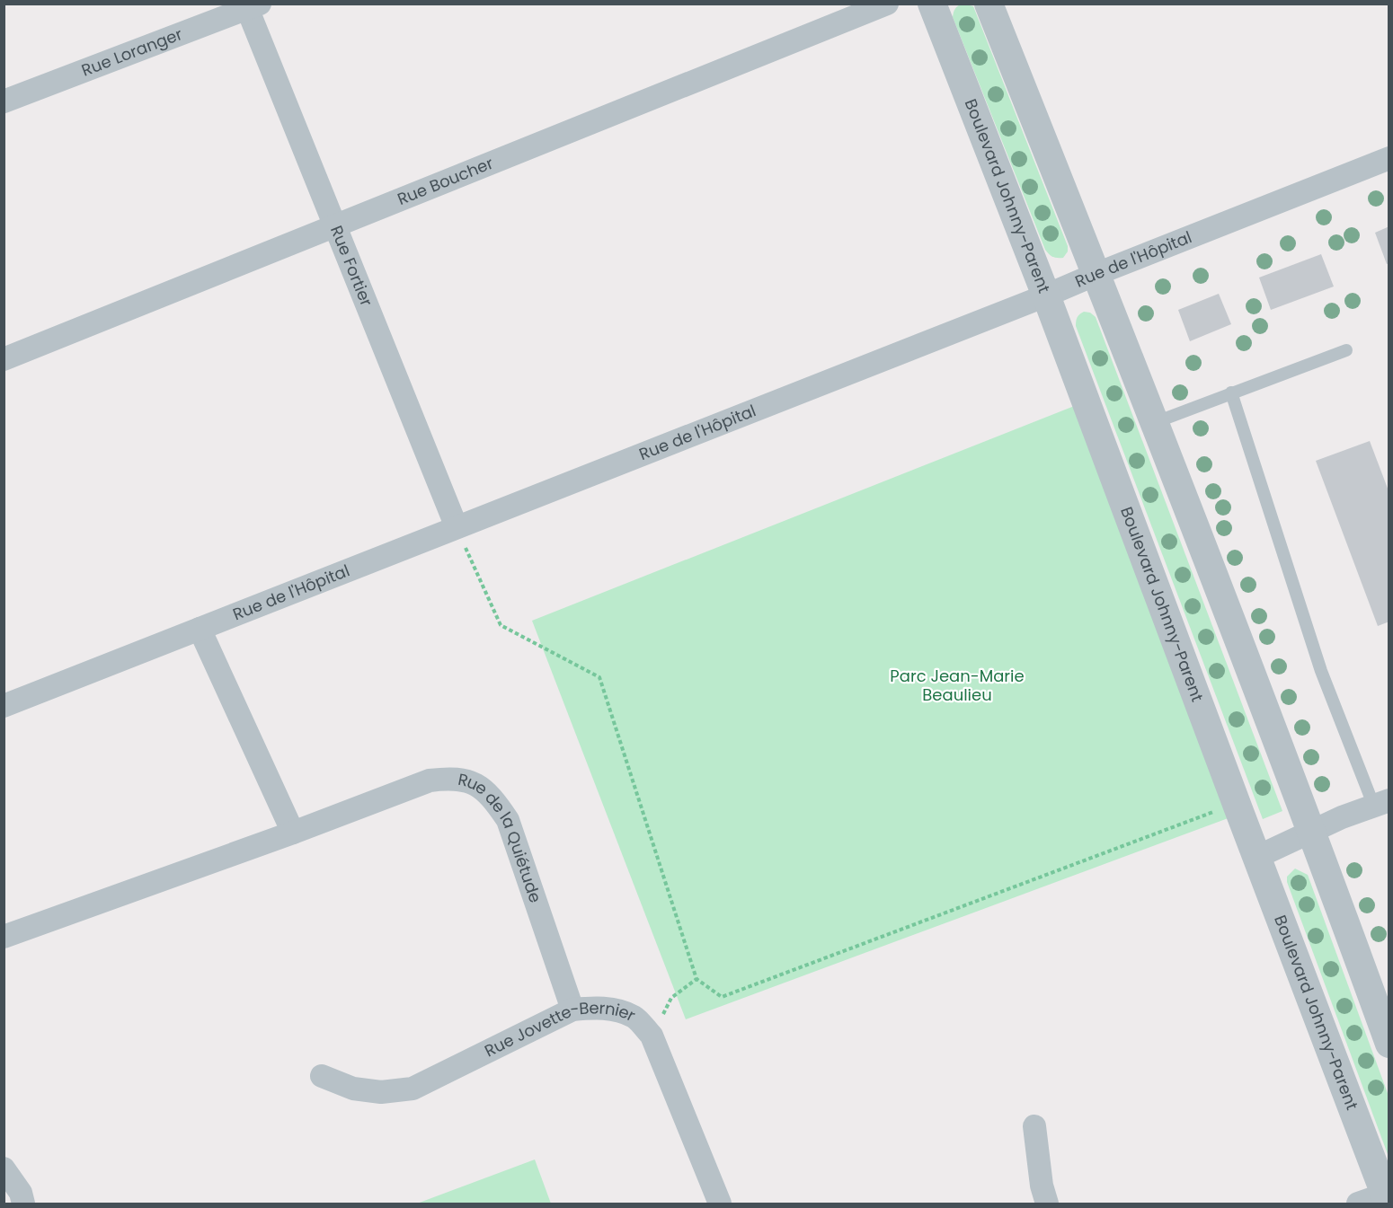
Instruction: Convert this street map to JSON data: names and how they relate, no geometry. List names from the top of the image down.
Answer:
{
  "streets": {
    "street": [
      "Rue Loranger",
      "Rue Boucher",
      "Boulevard Johnny-Parent",
      "Rue de l'Hôpital",
      "Rue Fortier",
      "Rue de la Quiétude",
      "Rue Jovette-Bernier"
    ]
  },
  "crossings": [
    ["Rue Loranger", "Rue Fortier"],
    ["Rue Boucher", "Rue Fortier"],
    ["Boulevard Johnny-Parent", "Rue de l'Hôpital"],
    ["Rue de l'Hôpital", "Rue Fortier"],
    ["Rue de la Quiétude", "Rue Jovette-Bernier"]
  ],
  "parks": ["Parc Jean-Marie Beaulieu"]
}
